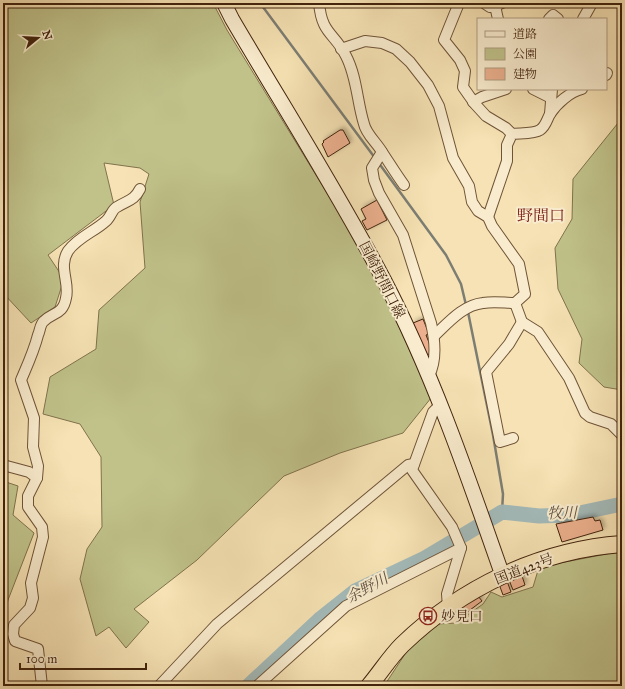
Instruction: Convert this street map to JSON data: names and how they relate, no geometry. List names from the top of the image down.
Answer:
{
  "streets": {
    "highway": ["国道423号"],
    "main road": ["国崎野間口線"]
  },
  "crossings": [
    ["国崎野間口線", "国道423号"]
  ],
  "districts": ["野間口"],
  "water": ["牧川", "余野川"],
  "places": {
    "bus stop": ["妙見口"]
  },
  "legend": ["道路", "公園", "建物"],
  "scale_bar": "100 m",
  "north": "right"
}
